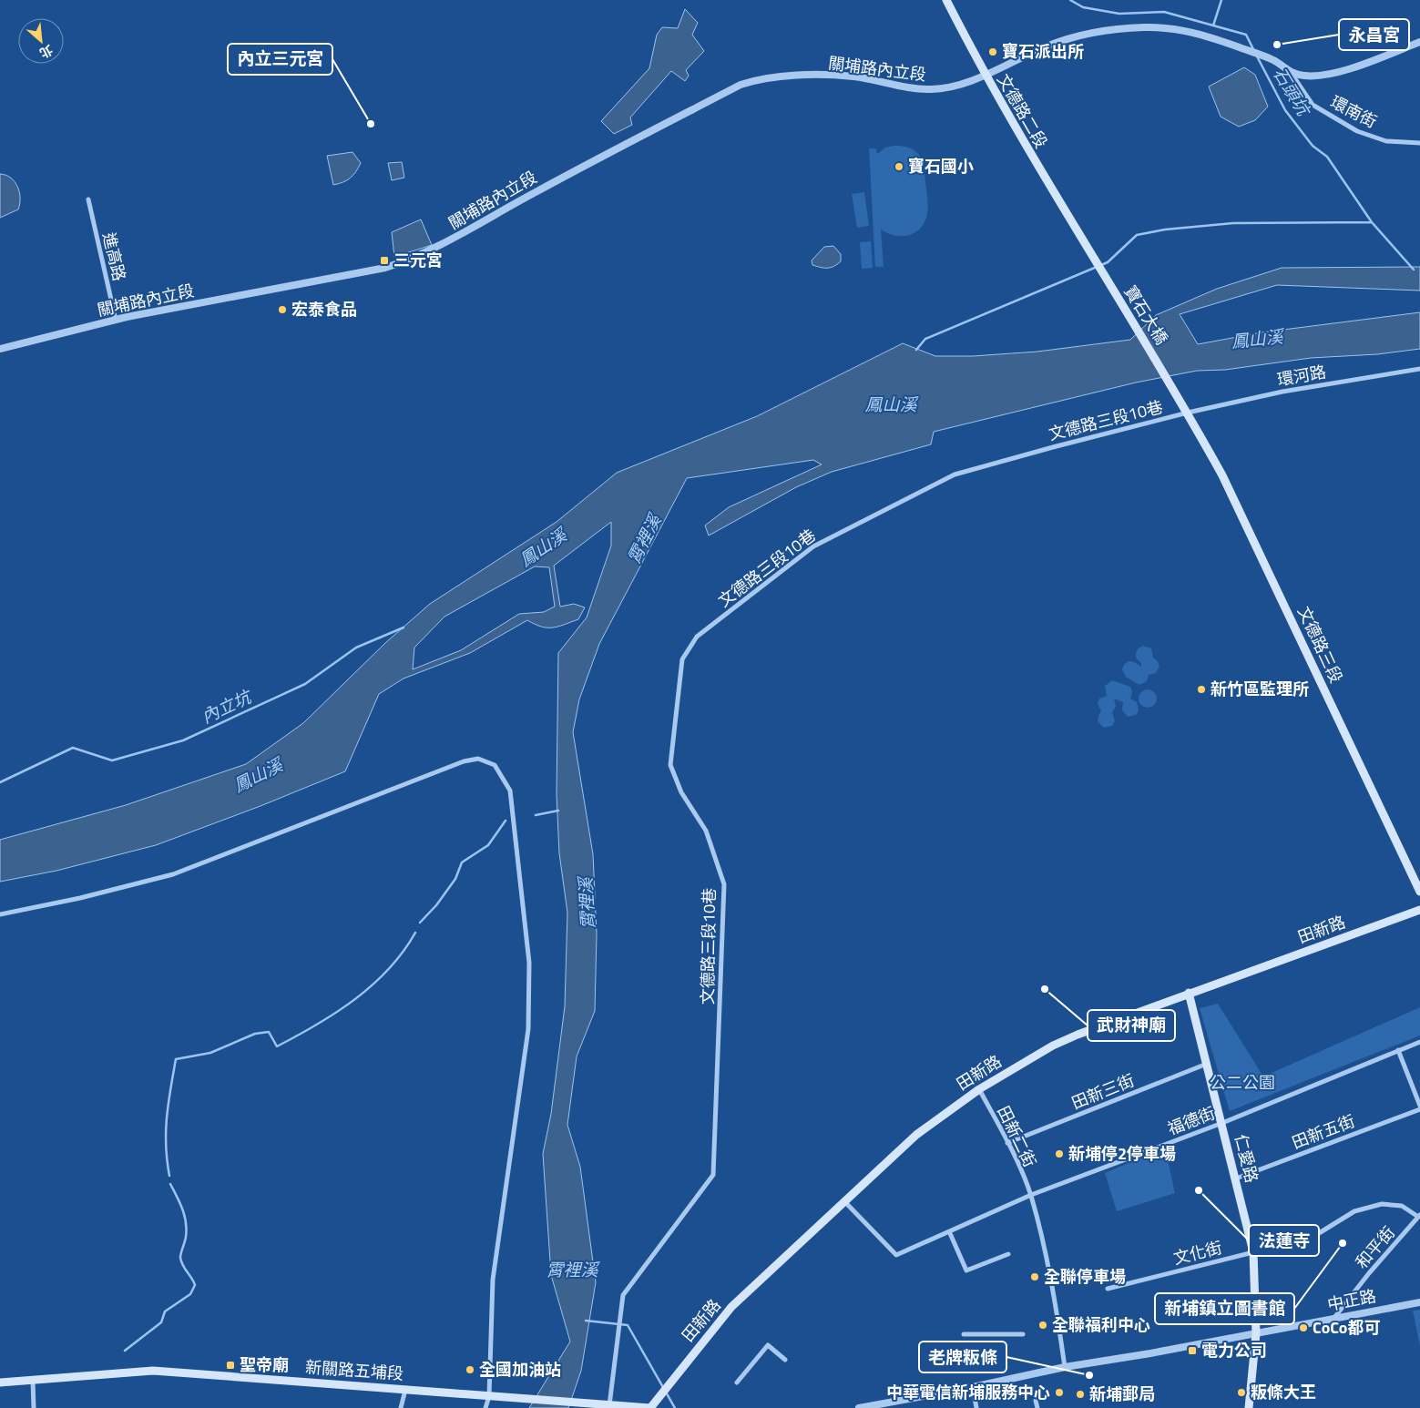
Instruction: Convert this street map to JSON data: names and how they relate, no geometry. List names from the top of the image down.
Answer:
{
  "streets": {
    "main road": [
      "文德路二段",
      "寶石大橋",
      "文德路三段",
      "田新路",
      "仁愛路",
      "新關路五埔段"
    ],
    "street": [
      "關埔路內立段",
      "環南街",
      "進高路",
      "環河路",
      "文德路三段10巷",
      "田新三街",
      "福德街",
      "田新五街",
      "田新二街",
      "和平街",
      "文化街",
      "中正路"
    ]
  },
  "crossings": [
    ["關埔路內立段", "文德路二段"],
    ["關埔路內立段", "環南街"],
    ["關埔路內立段", "進高路"],
    ["文德路二段", "寶石大橋"],
    ["寶石大橋", "環河路"],
    ["寶石大橋", "文德路三段10巷"],
    ["寶石大橋", "文德路三段"],
    ["環河路", "文德路三段10巷"],
    ["環河路", "文德路三段"],
    ["文德路三段10巷", "文德路三段"],
    ["文德路三段10巷", "新關路五埔段"],
    ["田新路", "福德街"],
    ["田新路", "田新二街"],
    ["田新路", "仁愛路"],
    ["田新三街", "田新二街"],
    ["田新三街", "仁愛路"],
    ["福德街", "田新二街"],
    ["福德街", "仁愛路"],
    ["田新五街", "仁愛路"],
    ["田新二街", "中正路"],
    ["仁愛路", "文化街"],
    ["仁愛路", "中正路"],
    ["和平街", "文化街"],
    ["和平街", "中正路"]
  ],
  "water": [
    "石頭坑",
    "鳳山溪",
    "霄裡溪",
    "內立坑"
  ],
  "parks": ["公二公園"],
  "places": {
    "other": [
      "永昌宮",
      "寶石派出所",
      "內立三元宮",
      "寶石國小",
      "宏泰食品",
      "新竹區監理所",
      "武財神廟",
      "新埔停2停車場",
      "法蓮寺",
      "新埔鎮立圖書館",
      "全聯停車場",
      "全聯福利中心",
      "CoCo都可",
      "全國加油站",
      "老牌粄條",
      "中華電信新埔服務中心",
      "粄條大王",
      "新埔郵局"
    ],
    "transit": ["三元宮", "電力公司", "聖帝廟"]
  },
  "north": "bottom right"
}
